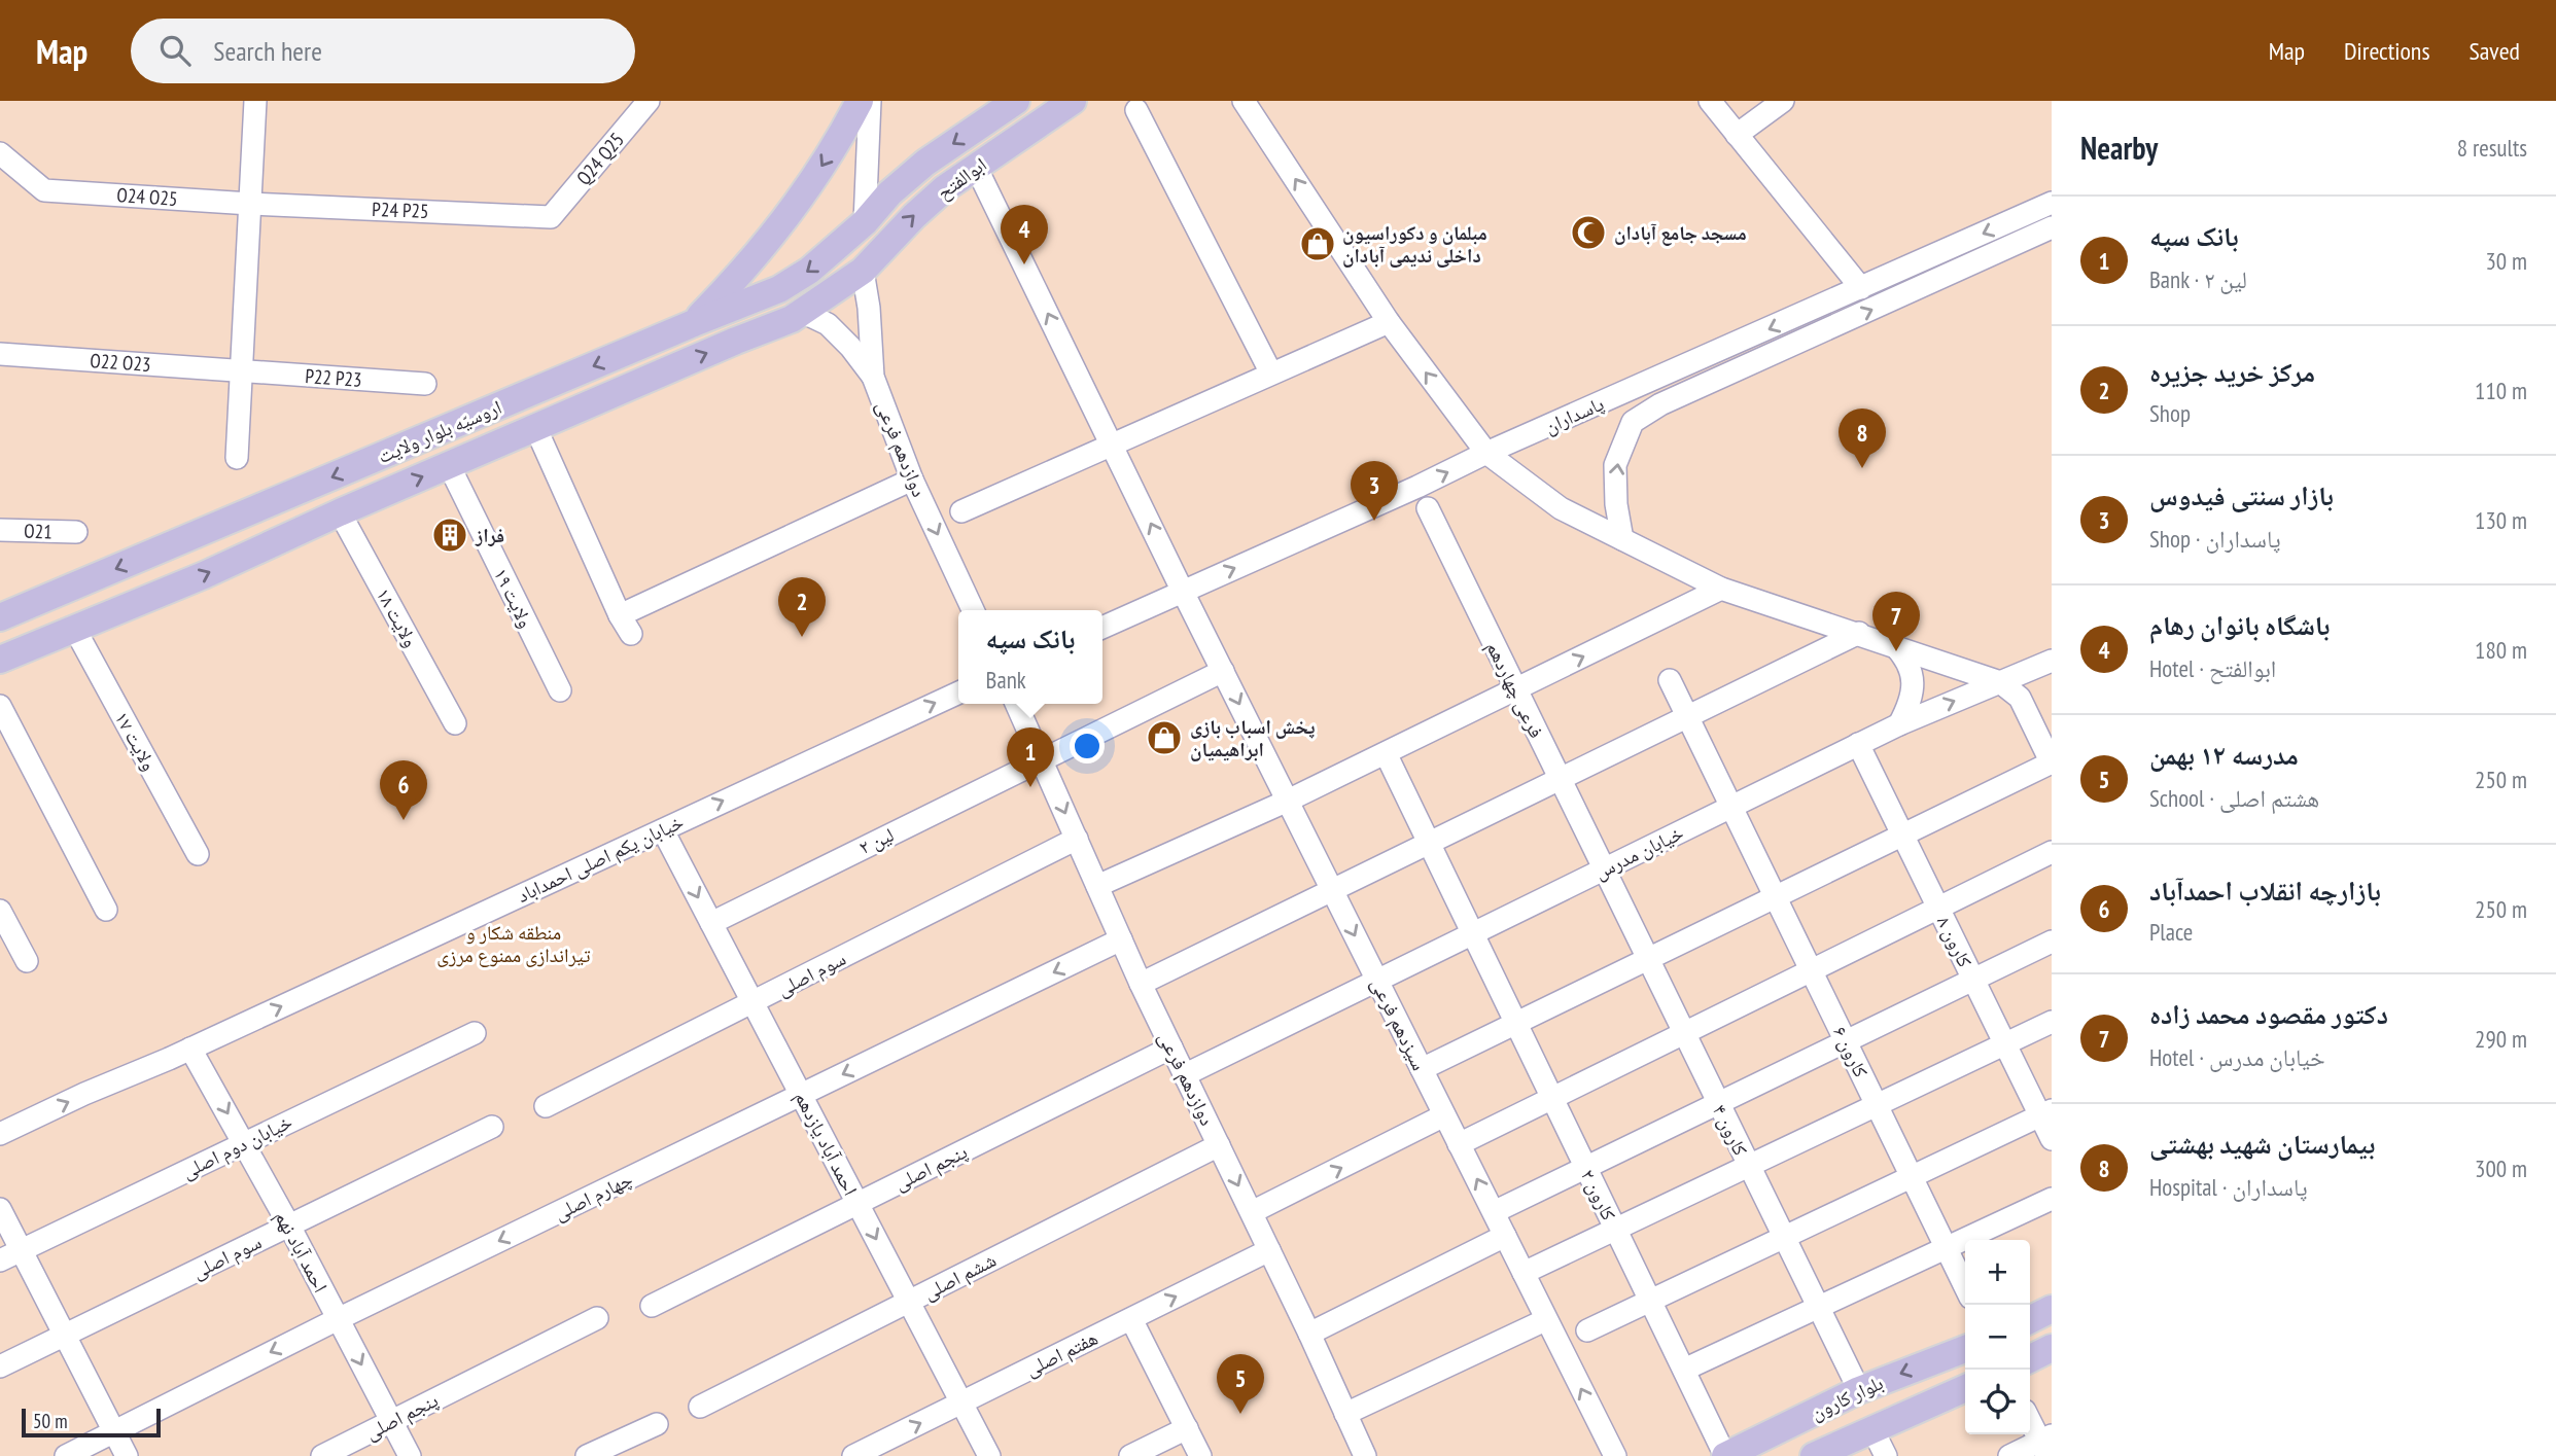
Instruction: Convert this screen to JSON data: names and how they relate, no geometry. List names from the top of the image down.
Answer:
{
  "streets": {
    "main road": ["ابوالفتح", "اروسیّه بلوار ولایت", "بلوار کارون"],
    "street": [
      "Q24 Q25",
      "O24 O25",
      "P24 P25",
      "O22 O23",
      "P22 P23",
      "پاسداران",
      "دوازدهم فرعی",
      "O21",
      "ولایت ۱۹",
      "ولایت ۱۸",
      "فرعی چهاردهم",
      "ولایت ۱۷",
      "لین ۲",
      "خیابان مدرس",
      "خیابان یکم اصلی احمداباد",
      "کارون ۸",
      "سوم اصلی",
      "سیزدهم فرعی",
      "کارون ۶",
      "کارون ۴",
      "احمد آباد یازدهم",
      "خیابان دوم اصلی",
      "پنجم اصلی",
      "کارون ۲",
      "چهارم اصلی",
      "احمد آباد نهم",
      "ششم اصلی",
      "هفتم اصلی"
    ]
  },
  "crossings": [
    ["Q24 Q25", "P24 P25"],
    ["ابوالفتح", "اروسیّه بلوار ولایت"],
    ["ابوالفتح", "دوازدهم فرعی"],
    ["ابوالفتح", "سیزدهم فرعی"],
    ["O24 O25", "P24 P25"],
    ["O22 O23", "P22 P23"],
    ["پاسداران", "سیزدهم فرعی"],
    ["اروسیّه بلوار ولایت", "دوازدهم فرعی"],
    ["اروسیّه بلوار ولایت", "ولایت ۱۹"],
    ["اروسیّه بلوار ولایت", "ولایت ۱۸"],
    ["اروسیّه بلوار ولایت", "ولایت ۱۷"],
    ["دوازدهم فرعی", "لین ۲"],
    ["دوازدهم فرعی", "خیابان مدرس"],
    ["دوازدهم فرعی", "سوم اصلی"],
    ["دوازدهم فرعی", "پنجم اصلی"],
    ["دوازدهم فرعی", "چهارم اصلی"],
    ["دوازدهم فرعی", "ششم اصلی"],
    ["دوازدهم فرعی", "هفتم اصلی"],
    ["فرعی چهاردهم", "خیابان مدرس"],
    ["فرعی چهاردهم", "کارون ۴"],
    ["لین ۲", "سیزدهم فرعی"],
    ["لین ۲", "احمد آباد یازدهم"],
    ["خیابان مدرس", "کارون ۸"],
    ["خیابان مدرس", "سیزدهم فرعی"],
    ["خیابان مدرس", "کارون ۶"],
    ["خیابان مدرس", "کارون ۴"],
    ["خیابان مدرس", "کارون ۲"],
    ["خیابان یکم اصلی احمداباد", "احمد آباد یازدهم"],
    ["خیابان یکم اصلی احمداباد", "احمد آباد نهم"],
    ["سوم اصلی", "احمد آباد یازدهم"],
    ["سوم اصلی", "احمد آباد نهم"],
    ["کارون ۴", "بلوار کارون"],
    ["احمد آباد یازدهم", "پنجم اصلی"],
    ["احمد آباد یازدهم", "چهارم اصلی"],
    ["احمد آباد یازدهم", "ششم اصلی"],
    ["احمد آباد یازدهم", "هفتم اصلی"],
    ["خیابان دوم اصلی", "احمد آباد نهم"],
    ["پنجم اصلی", "احمد آباد نهم"],
    ["کارون ۲", "بلوار کارون"],
    ["چهارم اصلی", "احمد آباد نهم"]
  ],
  "one_way": [
    "خیابان یکم اصلی احمداباد",
    "چهارم اصلی",
    "احمد آباد نهم",
    "هفتم اصلی"
  ],
  "parks": ["منطقه شکار و تیراندازی ممنوع مرزی"],
  "places": {
    "mosque": ["مسجد جامع آبادان"],
    "shop": ["مبلمان و دکوراسیون داخلی ندیمی آبادان", "پخش اسباب بازی ابراهیمیان"],
    "building": ["فراز"]
  },
  "scale_bar": "50 m",
  "page": {
    "header": "Map",
    "search": "Search here",
    "nav": ["Map", "Directions", "Saved"],
    "heading": ["Nearby", "8 results"],
    "list": [
      {
        "mark": "1",
        "name": "بانک سپه",
        "note": "Bank · لین ۲",
        "value": "30 m"
      },
      {
        "mark": "2",
        "name": "مرکز خرید جزیره",
        "note": "Shop",
        "value": "110 m"
      },
      {
        "mark": "3",
        "name": "بازار سنتی فیدوس",
        "note": "Shop · پاسداران",
        "value": "130 m"
      },
      {
        "mark": "4",
        "name": "باشگاه بانوان رهام",
        "note": "Hotel · ابوالفتح",
        "value": "180 m"
      },
      {
        "mark": "5",
        "name": "مدرسه ۱۲ بهمن",
        "note": "School · هشتم اصلی",
        "value": "250 m"
      },
      {
        "mark": "6",
        "name": "بازارچه انقلاب احمدآباد",
        "note": "Place",
        "value": "250 m"
      },
      {
        "mark": "7",
        "name": "دكتور مقصود محمد زاده",
        "note": "Hotel · خیابان مدرس",
        "value": "290 m"
      },
      {
        "mark": "8",
        "name": "بیمارستان شهید بهشتی",
        "note": "Hospital · پاسداران",
        "value": "300 m"
      }
    ],
    "pins": [
      "4",
      "8",
      "3",
      "2",
      "7",
      "1",
      "6",
      "5"
    ],
    "popup": ["بانک سپه", "Bank"],
    "map_buttons": ["+", "−"],
    "scale": "50 m"
  }
}
